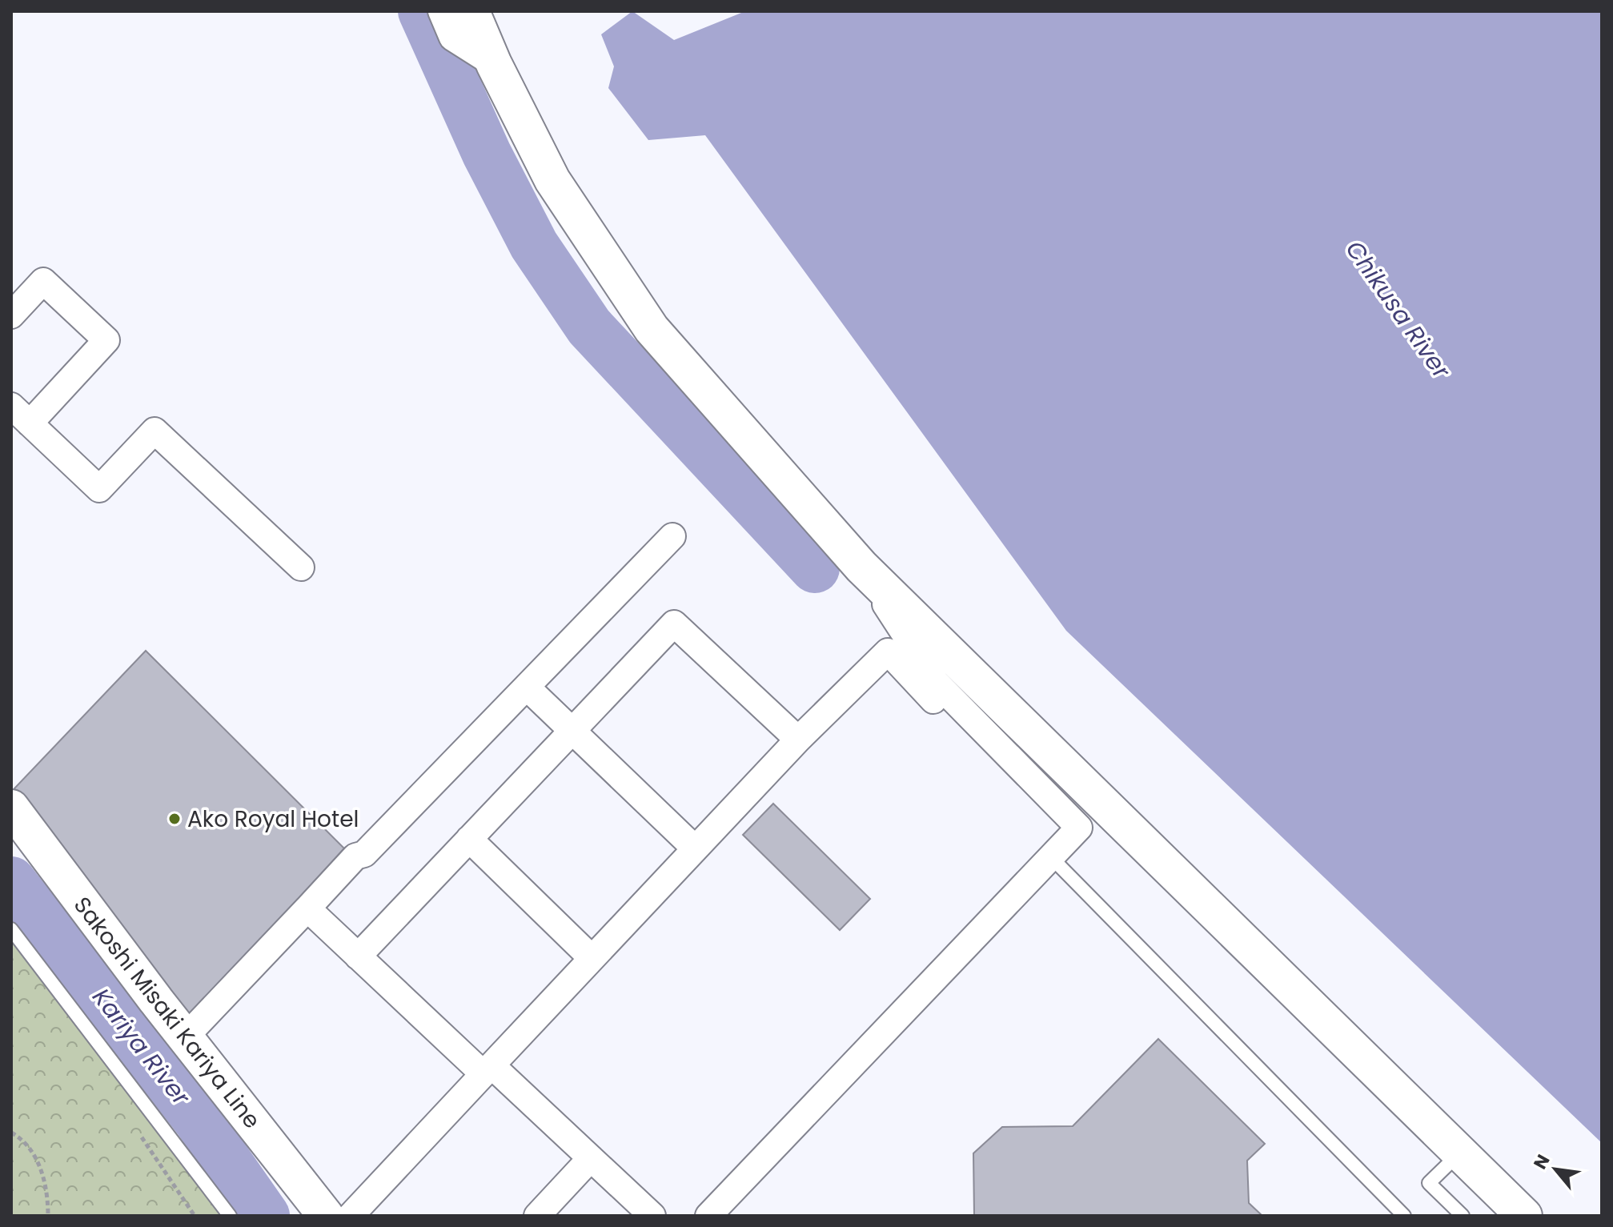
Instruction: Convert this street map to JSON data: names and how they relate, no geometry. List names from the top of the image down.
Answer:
{
  "streets": {
    "street": ["Sakoshi Misaki Kariya Line"]
  },
  "water": ["Chikusa River", "Kariya River"],
  "places": ["Ako Royal Hotel"],
  "north": "top left"
}
